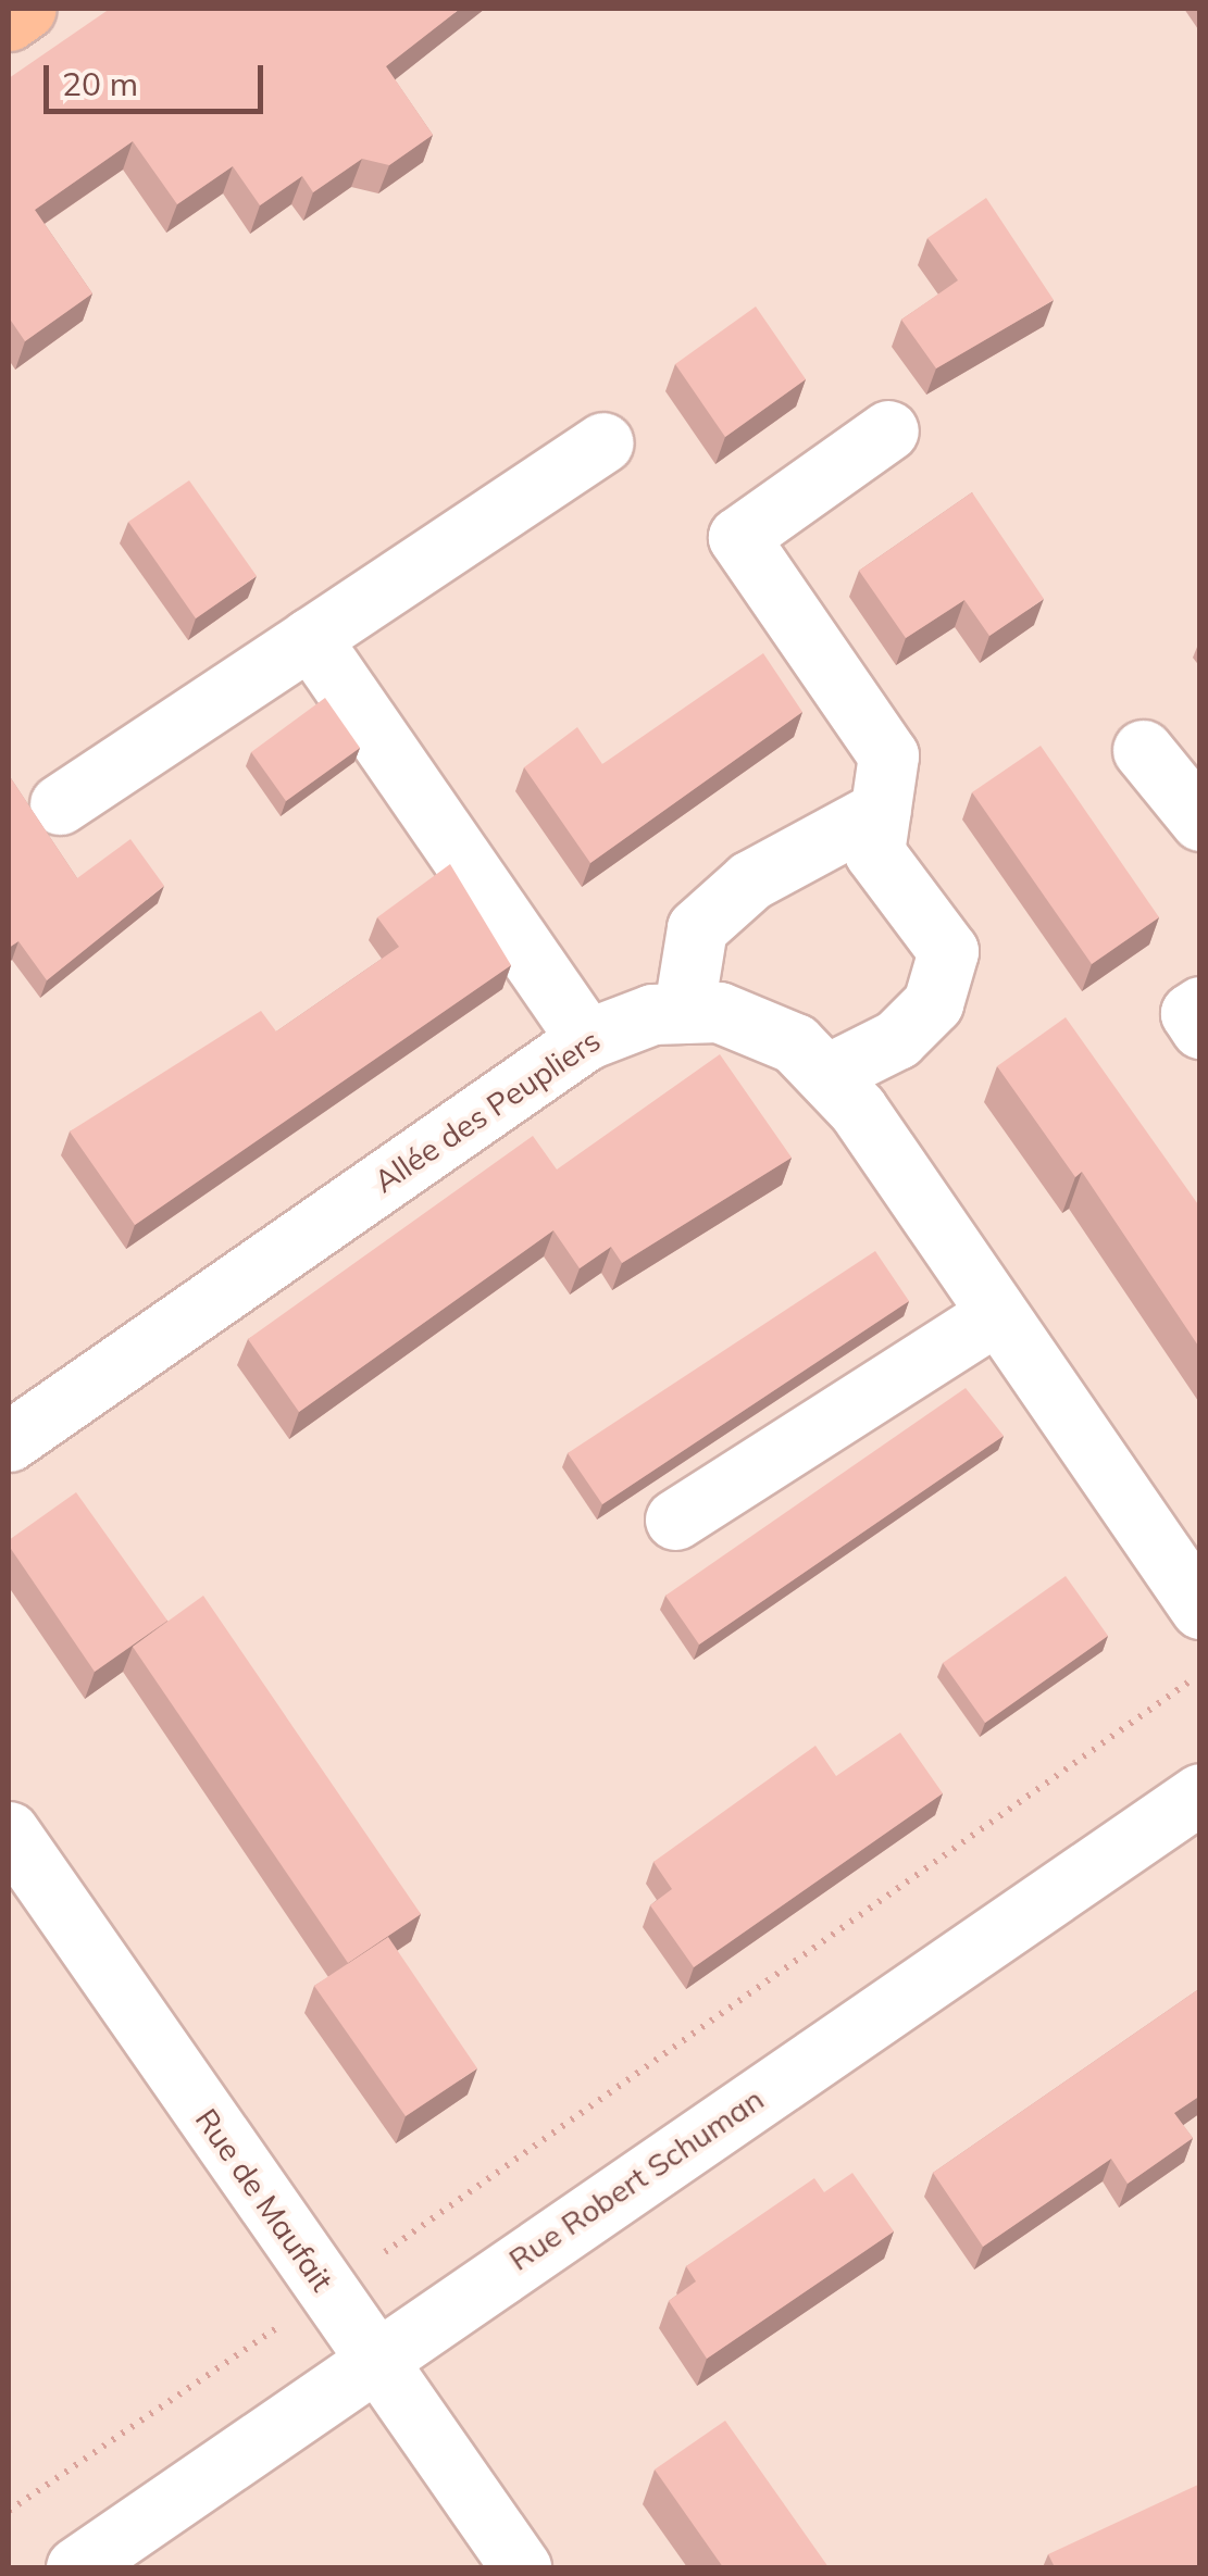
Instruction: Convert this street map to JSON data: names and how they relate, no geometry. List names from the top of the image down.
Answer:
{
  "streets": {
    "street": ["Allée des Peupliers", "Rue Robert Schuman", "Rue de Maufait"]
  },
  "crossings": [
    ["Rue Robert Schuman", "Rue de Maufait"]
  ],
  "scale_bar": "20 m"
}
